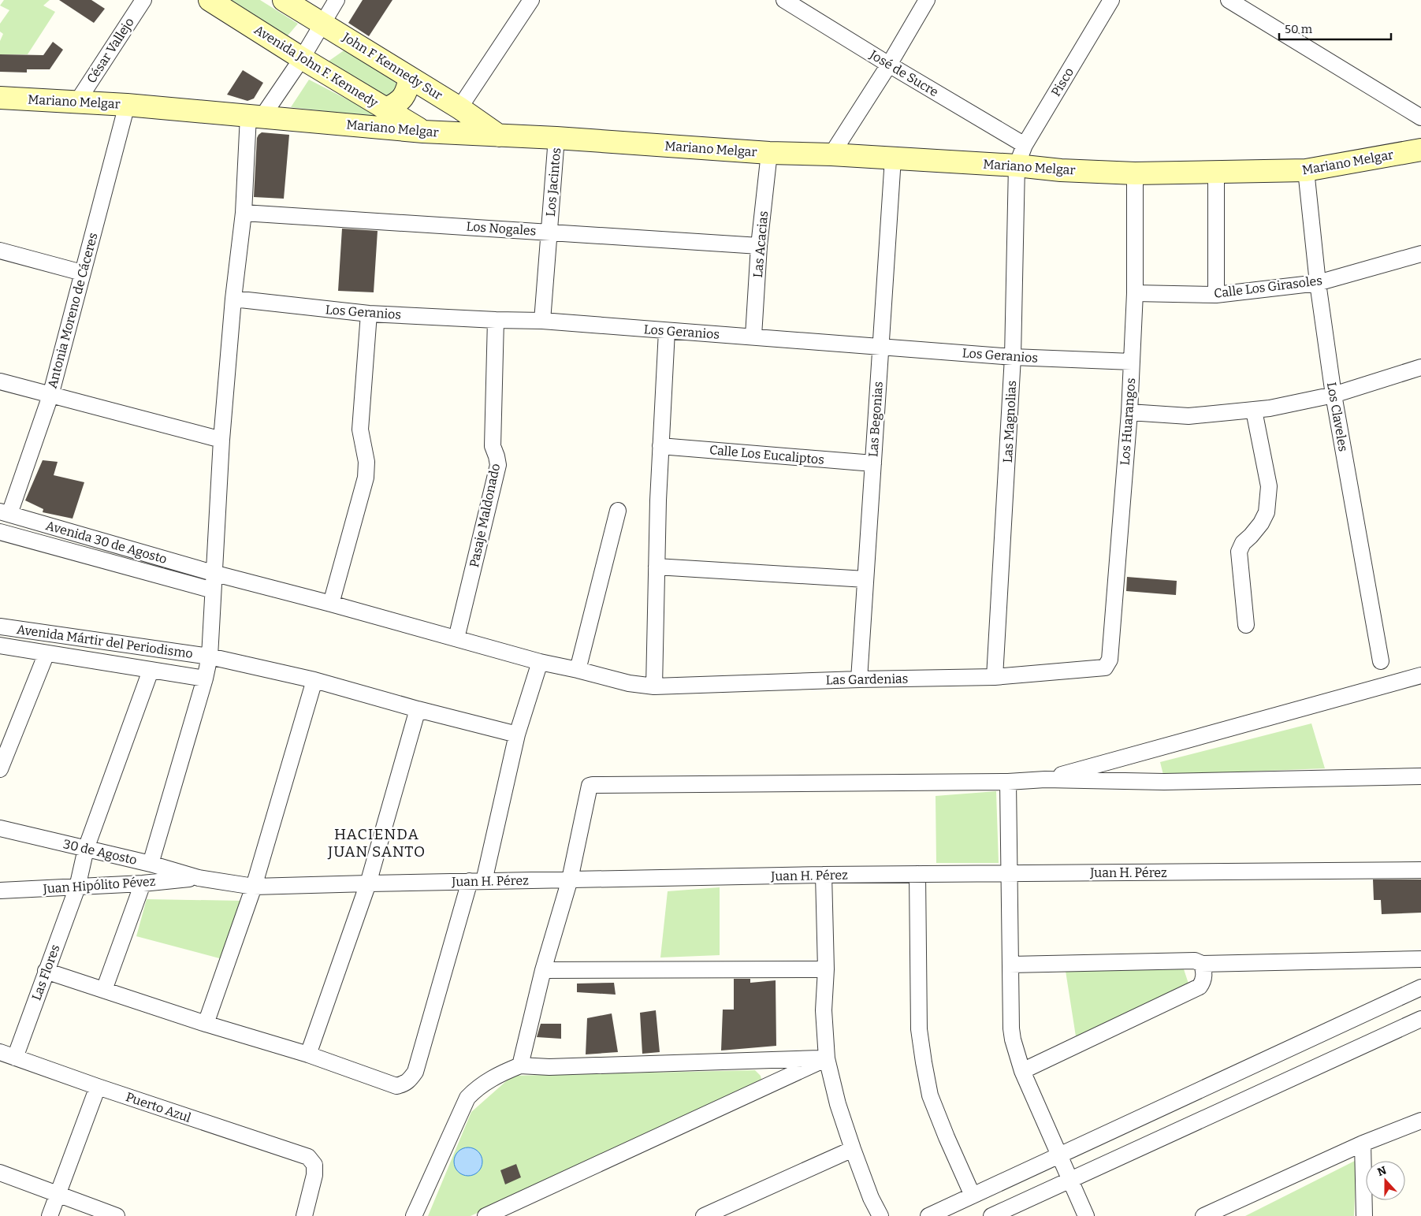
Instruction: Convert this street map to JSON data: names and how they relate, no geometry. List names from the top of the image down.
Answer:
{
  "streets": {
    "main road": ["Avenida John F. Kennedy", "John F Kennedy Sur", "Mariano Melgar"],
    "street": [
      "César Vallejo",
      "José de Sucre",
      "Pisco",
      "Los Jacintos",
      "Los Nogales",
      "Las Acacias",
      "Calle Los Girasoles",
      "Antonia Moreno de Cáceres",
      "Los Geranios",
      "Los Claveles",
      "Las Begonias",
      "Las Magnolias",
      "Los Huarangos",
      "Calle Los Eucaliptos",
      "Pasaje Maldonado",
      "Avenida 30 de Agosto",
      "Avenida Mártir del Periodismo",
      "Las Gardenias",
      "30 de Agosto",
      "Juan H. Pérez",
      "Juan Hipólito Pévez",
      "Las Flores",
      "Puerto Azul"
    ]
  },
  "crossings": [
    ["César Vallejo", "Mariano Melgar"],
    ["Avenida John F. Kennedy", "Mariano Melgar"],
    ["John F Kennedy Sur", "Mariano Melgar"],
    ["José de Sucre", "Pisco"],
    ["Pisco", "Mariano Melgar"],
    ["Pisco", "Las Magnolias"],
    ["Mariano Melgar", "Los Jacintos"],
    ["Mariano Melgar", "Las Acacias"],
    ["Mariano Melgar", "Antonia Moreno de Cáceres"],
    ["Mariano Melgar", "Los Claveles"],
    ["Mariano Melgar", "Las Begonias"],
    ["Mariano Melgar", "Las Magnolias"],
    ["Mariano Melgar", "Los Huarangos"],
    ["Los Jacintos", "Los Nogales"],
    ["Los Jacintos", "Los Geranios"],
    ["Los Nogales", "Las Acacias"],
    ["Las Acacias", "Los Geranios"],
    ["Calle Los Girasoles", "Los Claveles"],
    ["Calle Los Girasoles", "Los Huarangos"],
    ["Antonia Moreno de Cáceres", "Avenida 30 de Agosto"],
    ["Los Geranios", "Las Begonias"],
    ["Los Geranios", "Las Magnolias"],
    ["Los Geranios", "Los Huarangos"],
    ["Los Geranios", "Pasaje Maldonado"],
    ["Las Begonias", "Calle Los Eucaliptos"],
    ["Las Begonias", "Las Gardenias"],
    ["Las Magnolias", "Las Gardenias"],
    ["Los Huarangos", "Las Gardenias"],
    ["Pasaje Maldonado", "Avenida 30 de Agosto"],
    ["Pasaje Maldonado", "Las Gardenias"],
    ["Avenida 30 de Agosto", "Las Gardenias"],
    ["Avenida Mártir del Periodismo", "Las Flores"],
    ["30 de Agosto", "Juan H. Pérez"],
    ["30 de Agosto", "Juan Hipólito Pévez"],
    ["30 de Agosto", "Las Flores"],
    ["Juan H. Pérez", "Juan Hipólito Pévez"],
    ["Juan Hipólito Pévez", "Las Flores"],
    ["Las Flores", "Puerto Azul"]
  ],
  "districts": ["HACIENDA JUAN SANTO"],
  "scale_bar": "50 m",
  "north": "top"
}
